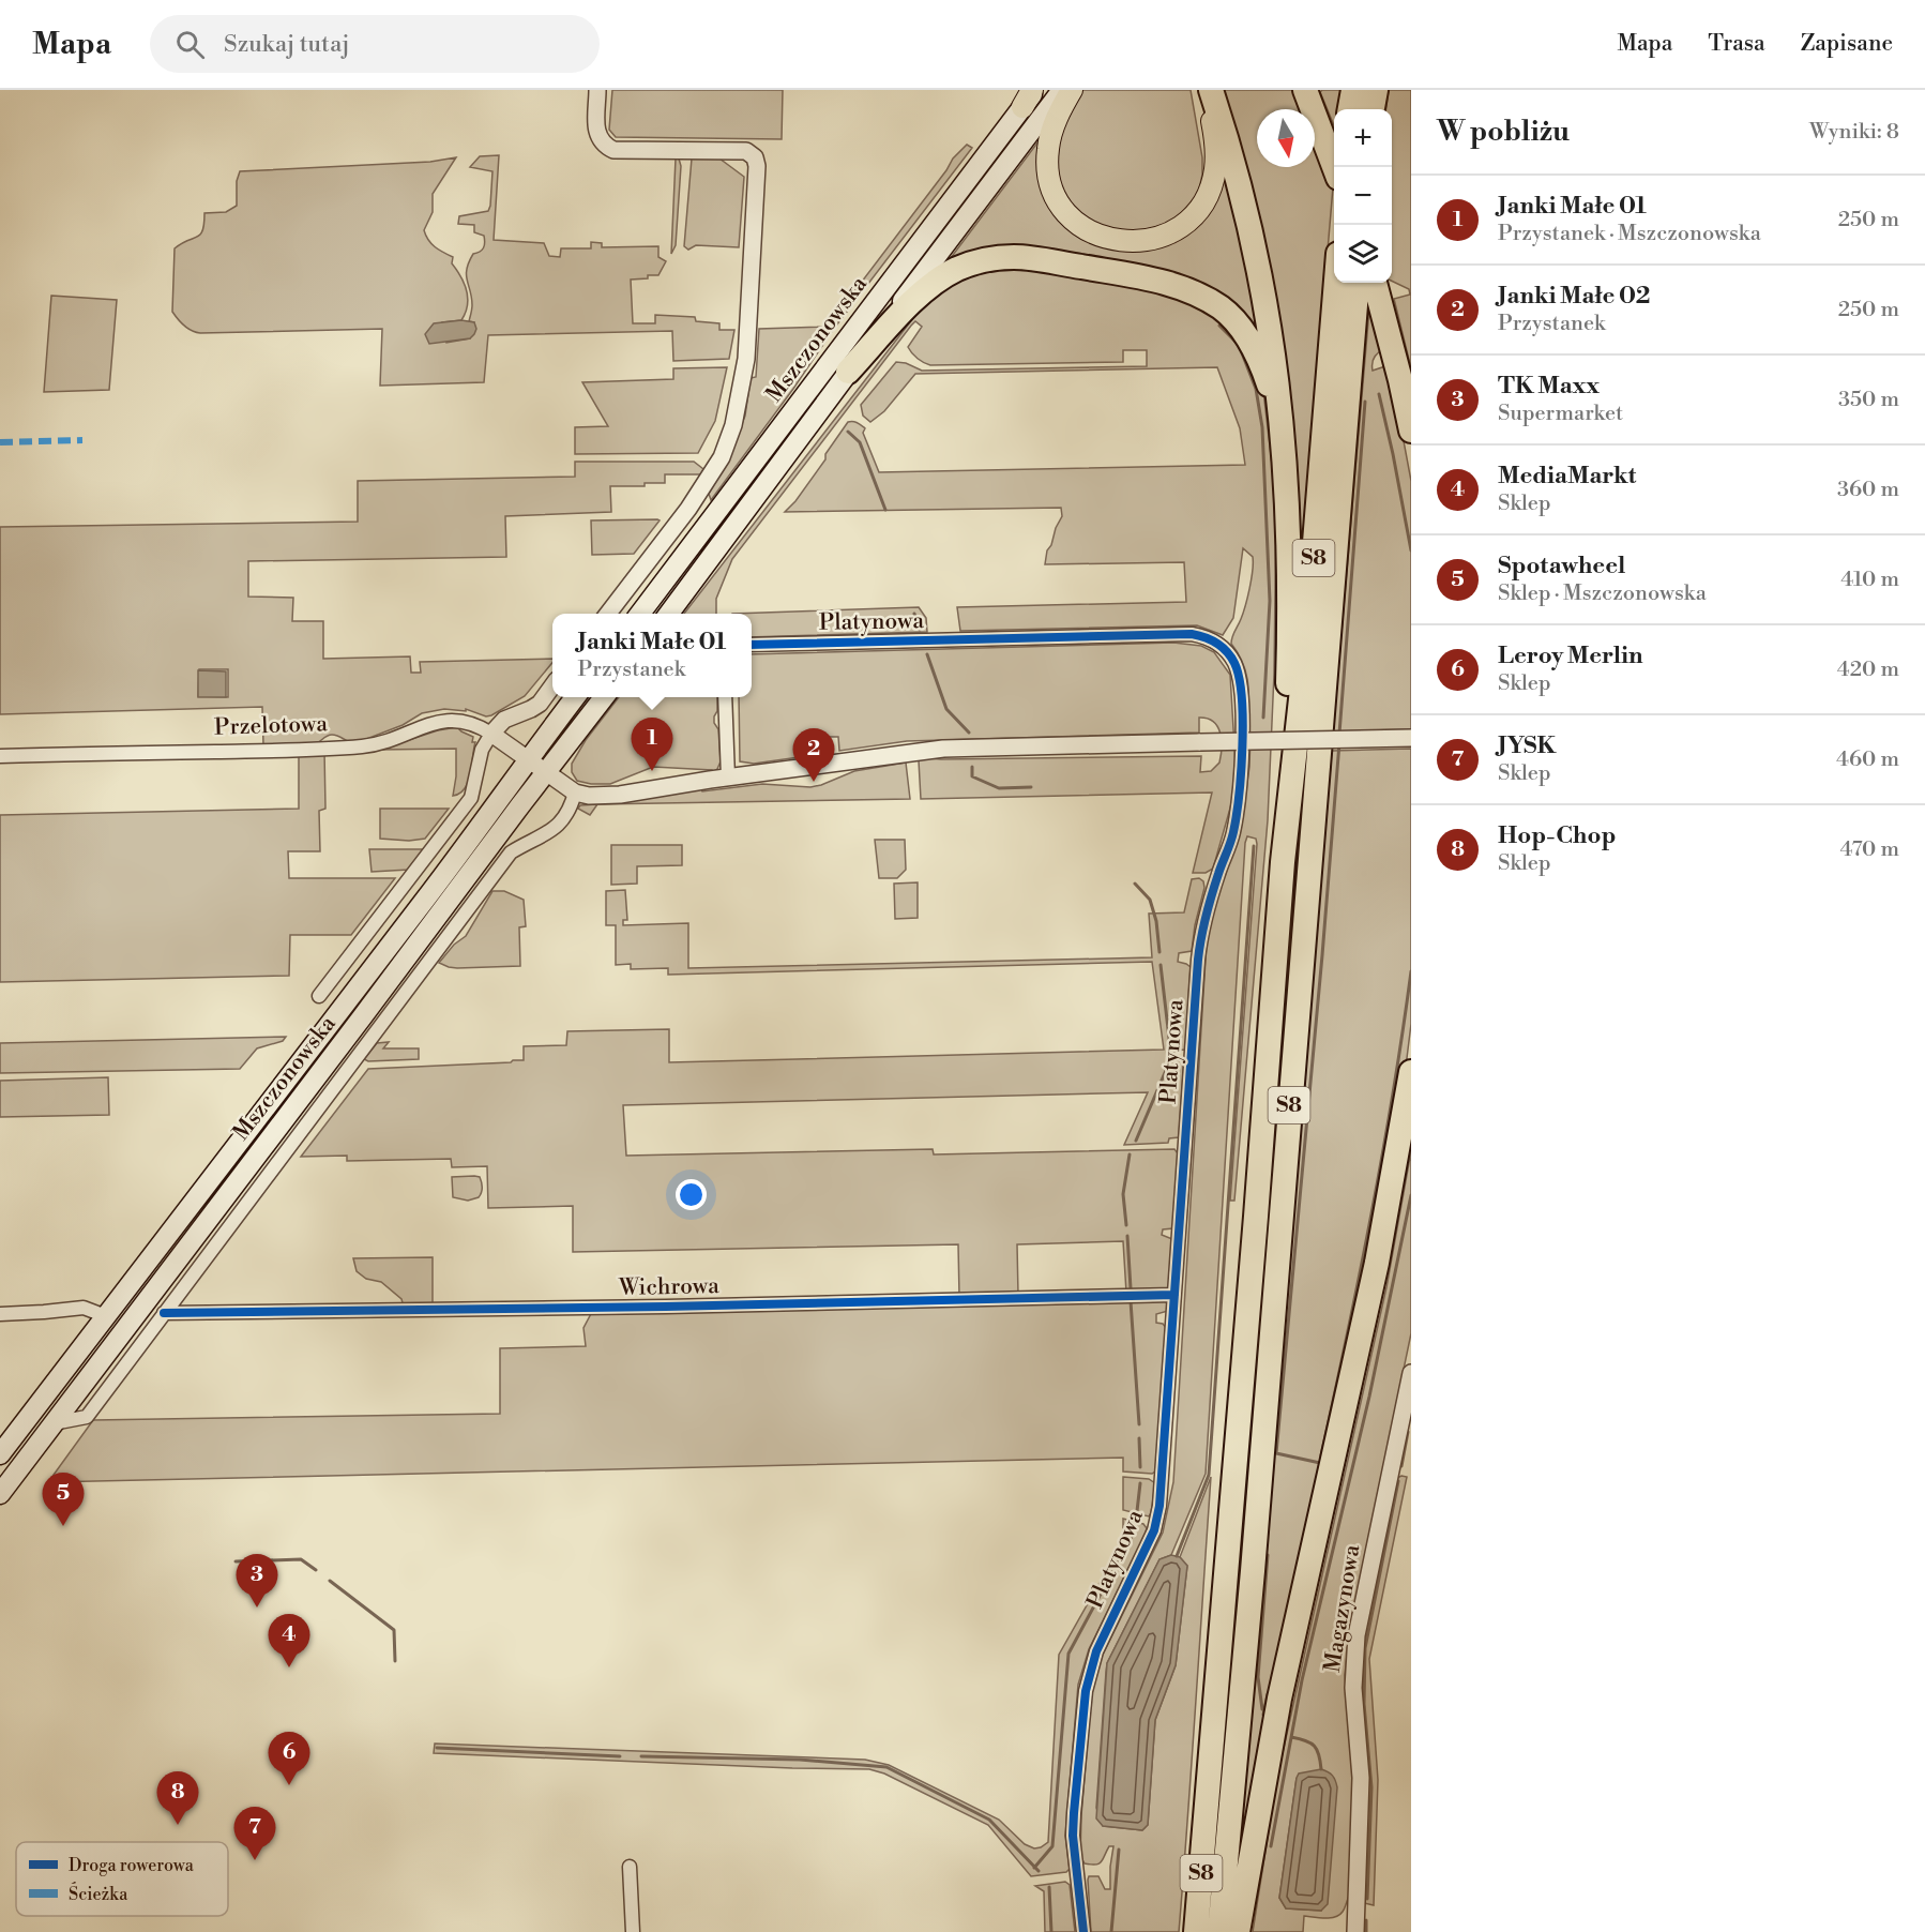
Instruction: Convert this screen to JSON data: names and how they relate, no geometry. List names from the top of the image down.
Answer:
{
  "streets": {
    "highway": ["S8"],
    "main road": ["Mszczonowska"],
    "street": [
      "Platynowa",
      "Przelotowa",
      "Wichrowa",
      "Magazynowa"
    ]
  },
  "crossings": [
    ["Mszczonowska", "Przelotowa"],
    ["Platynowa", "Wichrowa"]
  ],
  "legend": ["Droga rowerowa", "Ścieżka"],
  "north": "bottom",
  "page": {
    "header": "Mapa",
    "search": "Szukaj tutaj",
    "nav": ["Mapa", "Trasa", "Zapisane"],
    "heading": ["W pobliżu", "Wyniki: 8"],
    "map_buttons": ["+", "−"],
    "list": [
      {
        "mark": "1",
        "name": "Janki Małe 01",
        "note": "Przystanek · Mszczonowska",
        "value": "250 m"
      },
      {
        "mark": "2",
        "name": "Janki Małe 02",
        "note": "Przystanek",
        "value": "250 m"
      },
      {
        "mark": "3",
        "name": "TK Maxx",
        "note": "Supermarket",
        "value": "350 m"
      },
      {
        "mark": "4",
        "name": "MediaMarkt",
        "note": "Sklep",
        "value": "360 m"
      },
      {
        "mark": "5",
        "name": "Spotawheel",
        "note": "Sklep · Mszczonowska",
        "value": "410 m"
      },
      {
        "mark": "6",
        "name": "Leroy Merlin",
        "note": "Sklep",
        "value": "420 m"
      },
      {
        "mark": "7",
        "name": "JYSK",
        "note": "Sklep",
        "value": "460 m"
      },
      {
        "mark": "8",
        "name": "Hop-Chop",
        "note": "Sklep",
        "value": "470 m"
      }
    ],
    "popup": ["Janki Małe 01", "Przystanek"],
    "pins": [
      "1",
      "2",
      "5",
      "3",
      "4",
      "6",
      "8",
      "7"
    ]
  }
}
